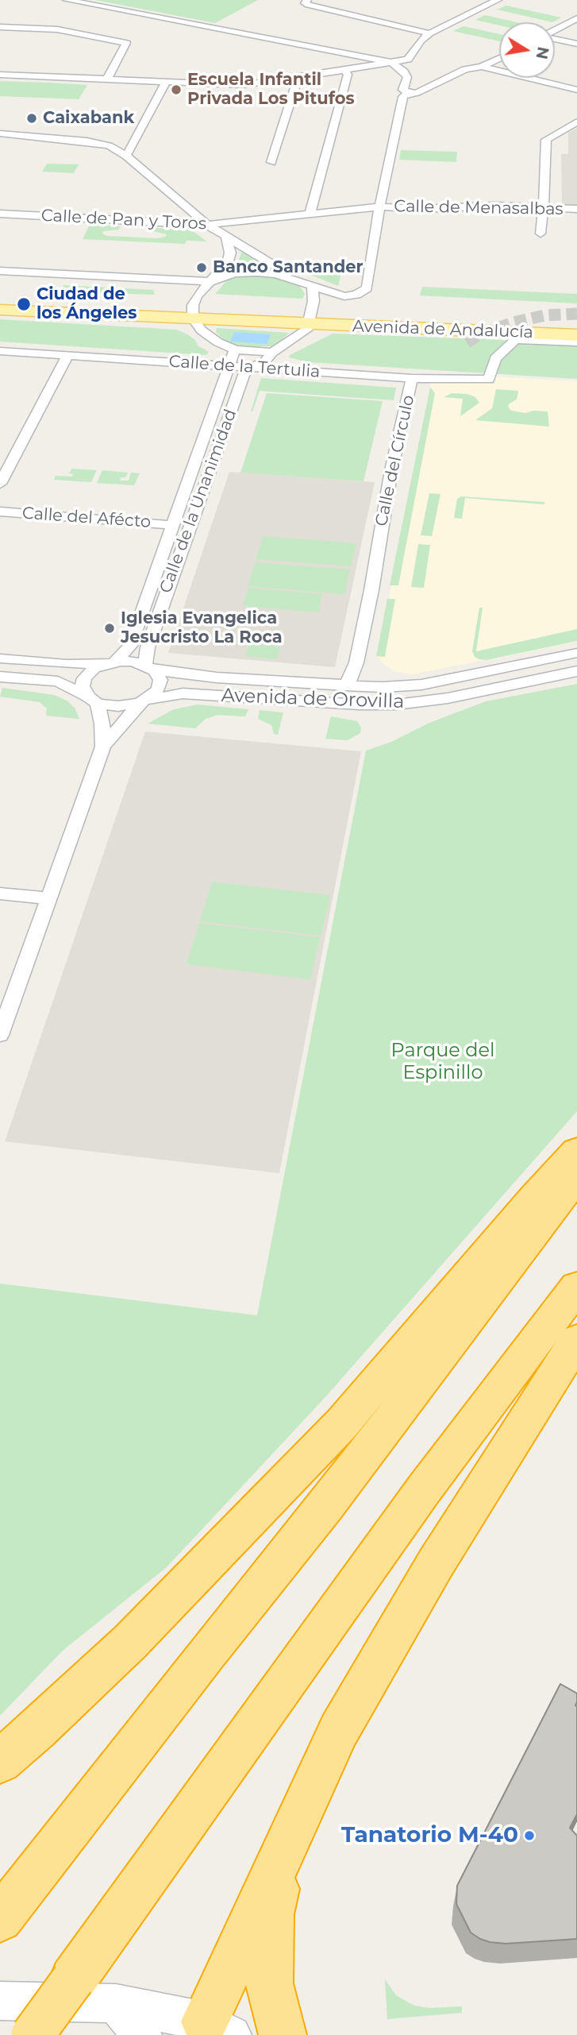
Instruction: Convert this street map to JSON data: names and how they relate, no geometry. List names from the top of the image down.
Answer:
{
  "streets": {
    "main road": ["Avenida de Andalucía"],
    "street": [
      "Calle de Menasalbas",
      "Calle de Pan y Toros",
      "Calle de la Tertulia",
      "Calle del Círculo",
      "Calle de la Unanimidad",
      "Calle del Afécto",
      "Avenida de Orovilla"
    ]
  },
  "crossings": [
    ["Calle de Menasalbas", "Calle de Pan y Toros"],
    ["Avenida de Andalucía", "Calle de la Tertulia"],
    ["Avenida de Andalucía", "Calle de la Unanimidad"],
    ["Calle de la Tertulia", "Calle del Círculo"],
    ["Calle de la Tertulia", "Calle de la Unanimidad"],
    ["Calle del Círculo", "Avenida de Orovilla"],
    ["Calle de la Unanimidad", "Calle del Afécto"],
    ["Calle de la Unanimidad", "Avenida de Orovilla"]
  ],
  "parks": ["Parque del Espinillo"],
  "places": [
    "Escuela Infantil Privada Los Pitufos",
    "Caixabank",
    "Banco Santander",
    "Ciudad de los Ángeles",
    "Iglesia Evangelica Jesucristo La Roca",
    "Tanatorio M-40"
  ],
  "north": "right"
}
